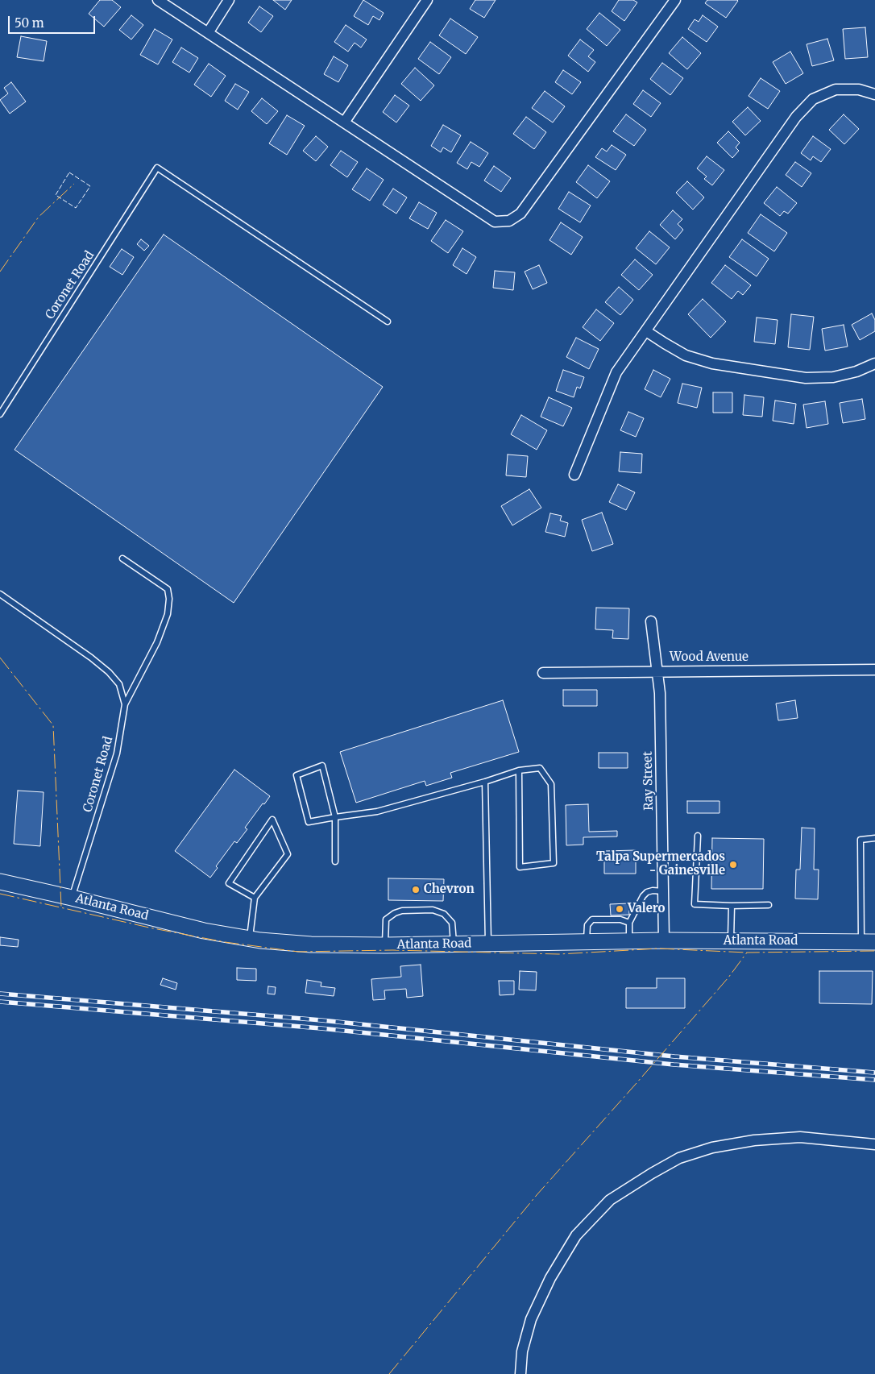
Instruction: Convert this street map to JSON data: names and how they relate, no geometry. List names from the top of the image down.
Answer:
{
  "streets": {
    "main road": ["Atlanta Road"],
    "street": ["Wood Avenue", "Ray Street"],
    "lane": ["Coronet Road"]
  },
  "crossings": [
    ["Coronet Road", "Atlanta Road"],
    ["Wood Avenue", "Ray Street"],
    ["Ray Street", "Atlanta Road"]
  ],
  "places": ["Talpa Supermercados - Gainesville", "Chevron", "Valero"],
  "scale_bar": "50 m"
}
